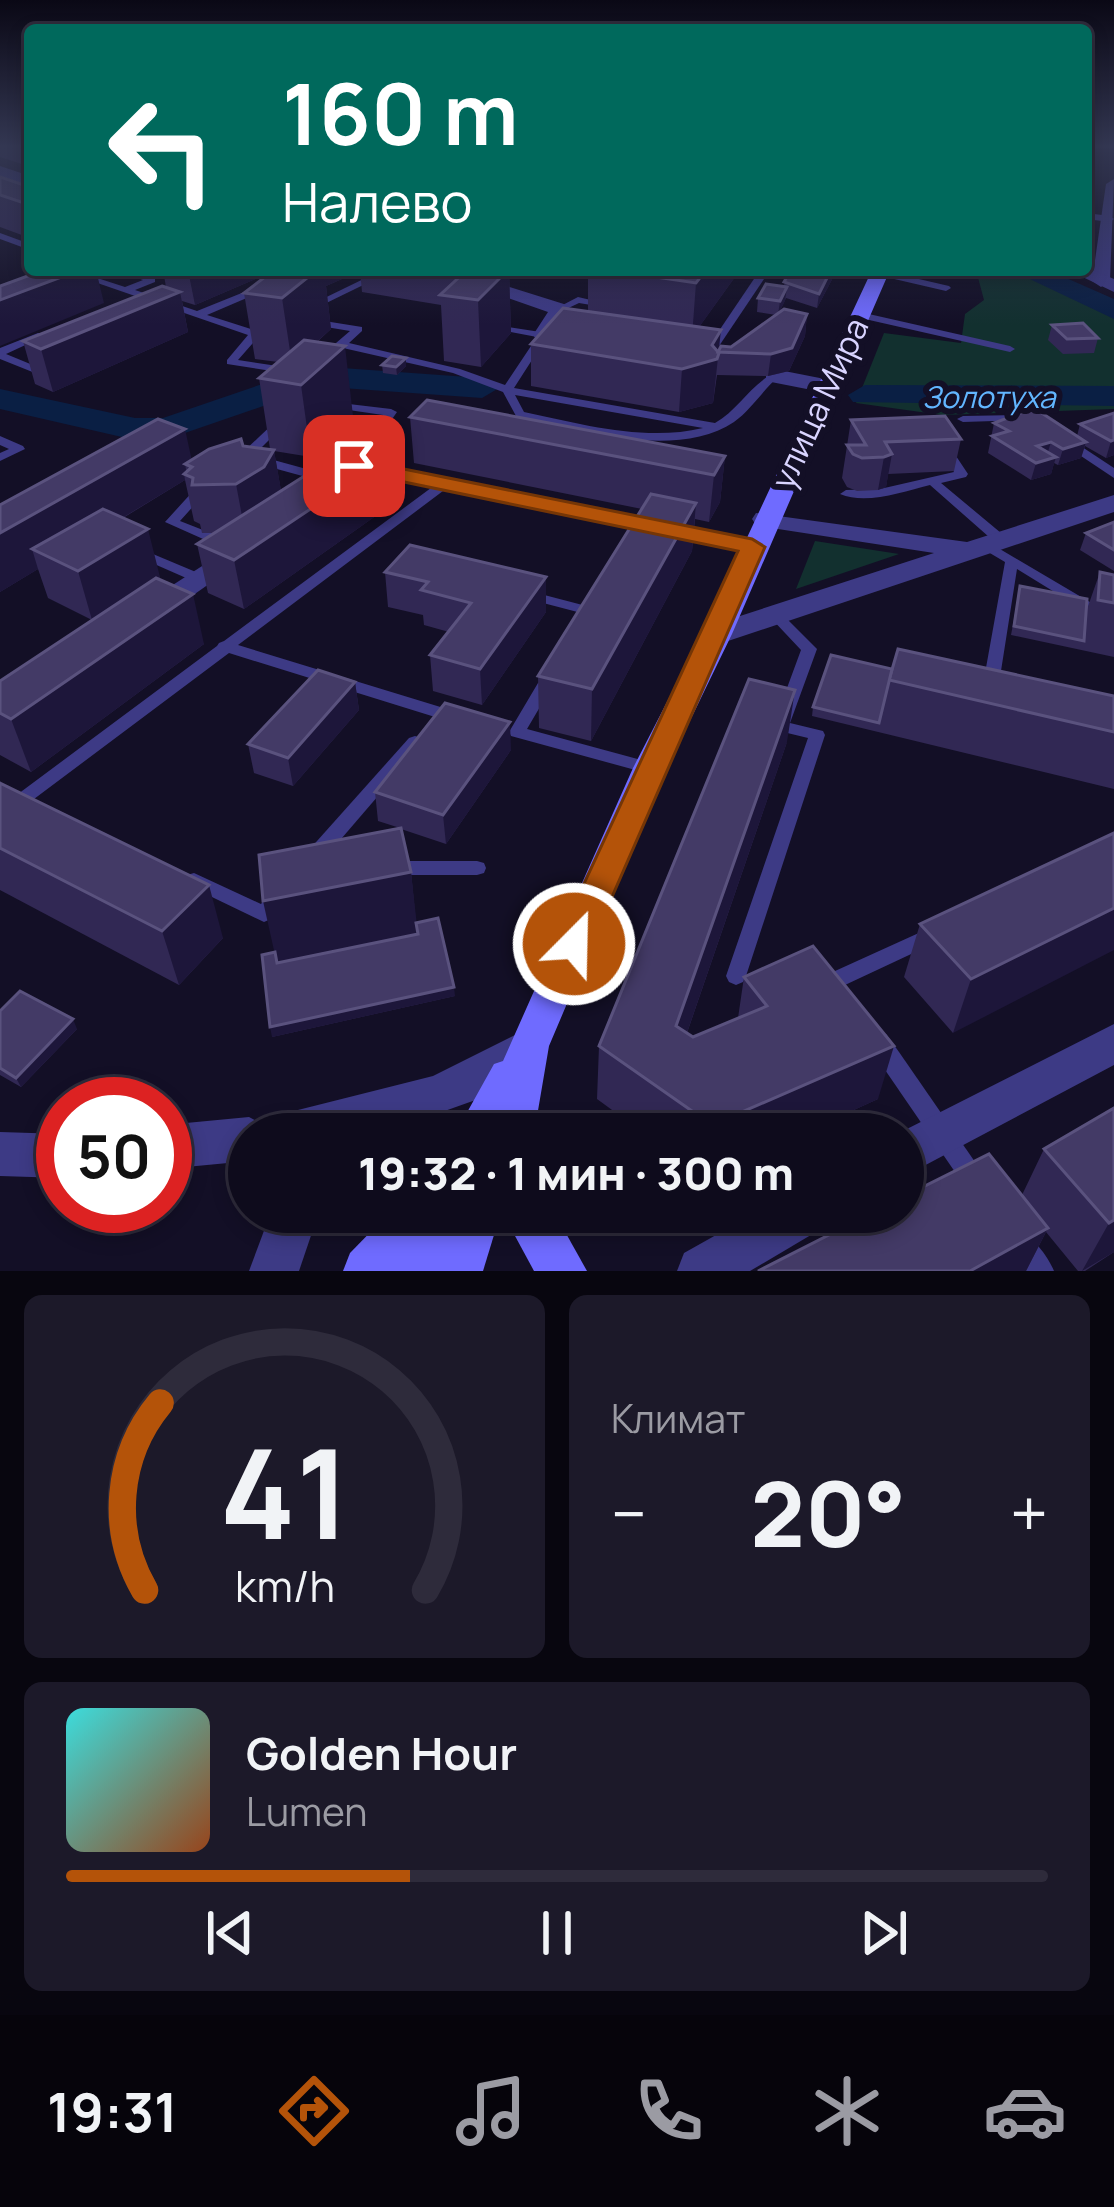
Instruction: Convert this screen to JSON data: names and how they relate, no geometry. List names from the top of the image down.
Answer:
{
  "streets": {
    "main road": ["улица Мира"]
  },
  "water": ["Золотуха"],
  "page": {
    "turn": ["160 m", "Налево"],
    "limit": "50",
    "trip": "19:32 · 1 мин · 300 m",
    "tile": "Климат",
    "heat": ["−", "20°", "+"],
    "song": ["Golden Hour", "Lumen"],
    "tabs": "19:31",
    "gauge": ["41", "km/h"]
  }
}
